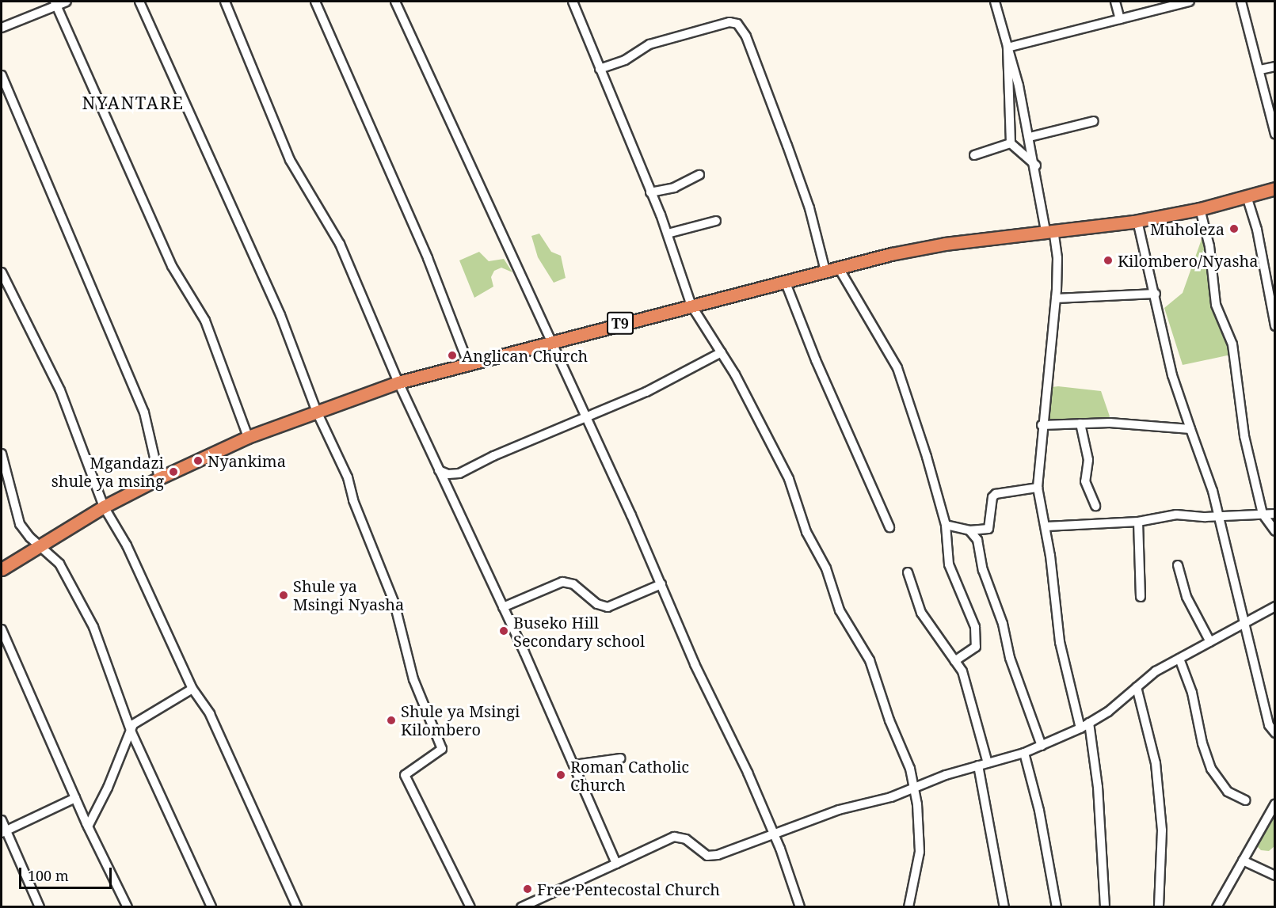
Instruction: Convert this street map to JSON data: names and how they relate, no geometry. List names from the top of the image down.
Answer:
{
  "streets": {
    "highway": ["T9"]
  },
  "districts": ["NYANTARE"],
  "places": [
    "Muholeza",
    "Kilombero/Nyasha",
    "Anglican Church",
    "Nyankima",
    "Mgandazi shule ya msing",
    "Shule ya Msingi Nyasha",
    "Buseko Hill Secondary school",
    "Shule ya Msingi Kilombero",
    "Roman Catholic Church",
    "Free Pentecostal Church"
  ],
  "scale_bar": "100 m"
}
